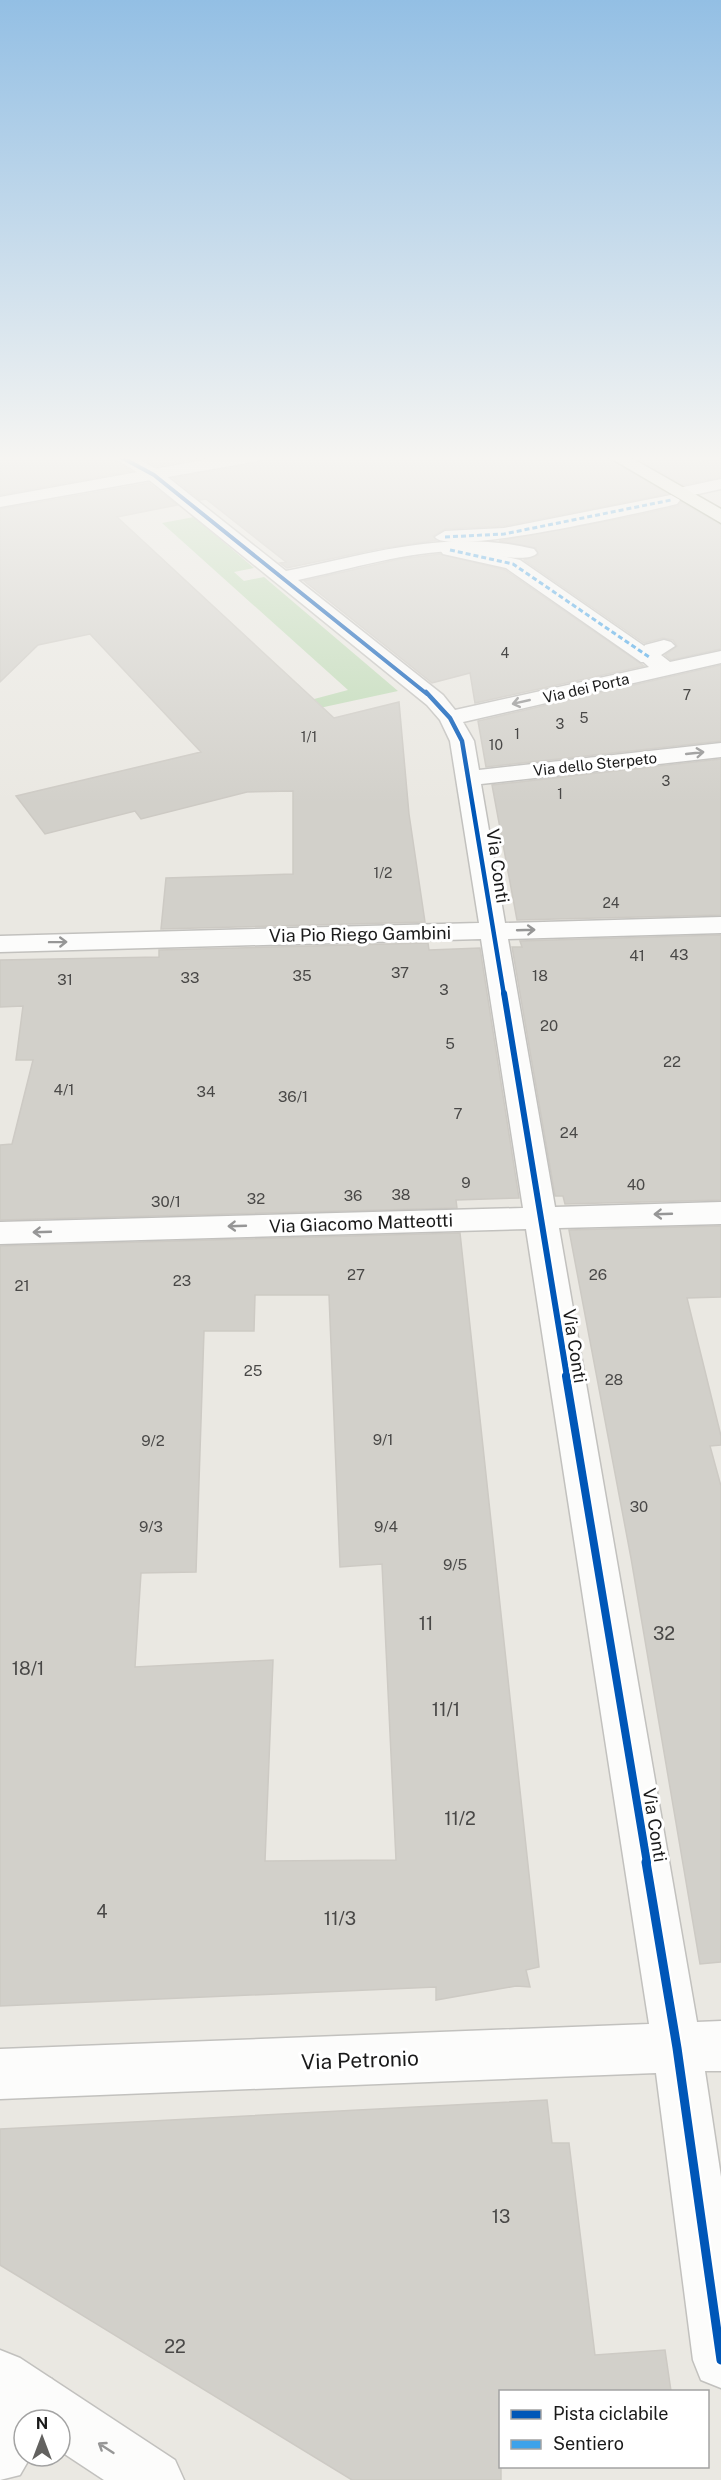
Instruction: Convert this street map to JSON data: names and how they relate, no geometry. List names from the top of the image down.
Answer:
{
  "streets": {
    "street": [
      "Via dei Porta",
      "Via dello Sterpeto",
      "Via Conti",
      "Via Pio Riego Gambini",
      "Via Giacomo Matteotti",
      "Via Petronio"
    ]
  },
  "crossings": [
    ["Via dei Porta", "Via Conti"],
    ["Via dello Sterpeto", "Via Conti"],
    ["Via Conti", "Via Pio Riego Gambini"],
    ["Via Conti", "Via Giacomo Matteotti"],
    ["Via Conti", "Via Petronio"]
  ],
  "one_way": [
    "Via dei Porta",
    "Via dello Sterpeto",
    "Via Pio Riego Gambini",
    "Via Giacomo Matteotti"
  ],
  "house_numbers": [
    "4",
    "7",
    "5",
    "3",
    "1",
    "1/1",
    "10",
    "3",
    "1",
    "1/2",
    "24",
    "43",
    "41",
    "37",
    "35",
    "18",
    "33",
    "31",
    "3",
    "20",
    "5",
    "22",
    "4/1",
    "34",
    "36/1",
    "7",
    "24",
    "9",
    "40",
    "38",
    "36",
    "32",
    "30/1",
    "27",
    "26",
    "23",
    "21",
    "25",
    "28",
    "9/1",
    "9/2",
    "30",
    "9/3",
    "9/4",
    "9/5",
    "11",
    "32",
    "18/1",
    "11/1",
    "11/2",
    "4",
    "11/3",
    "13",
    "22"
  ],
  "legend": ["Pista ciclabile", "Sentiero"],
  "north": "top"
}
